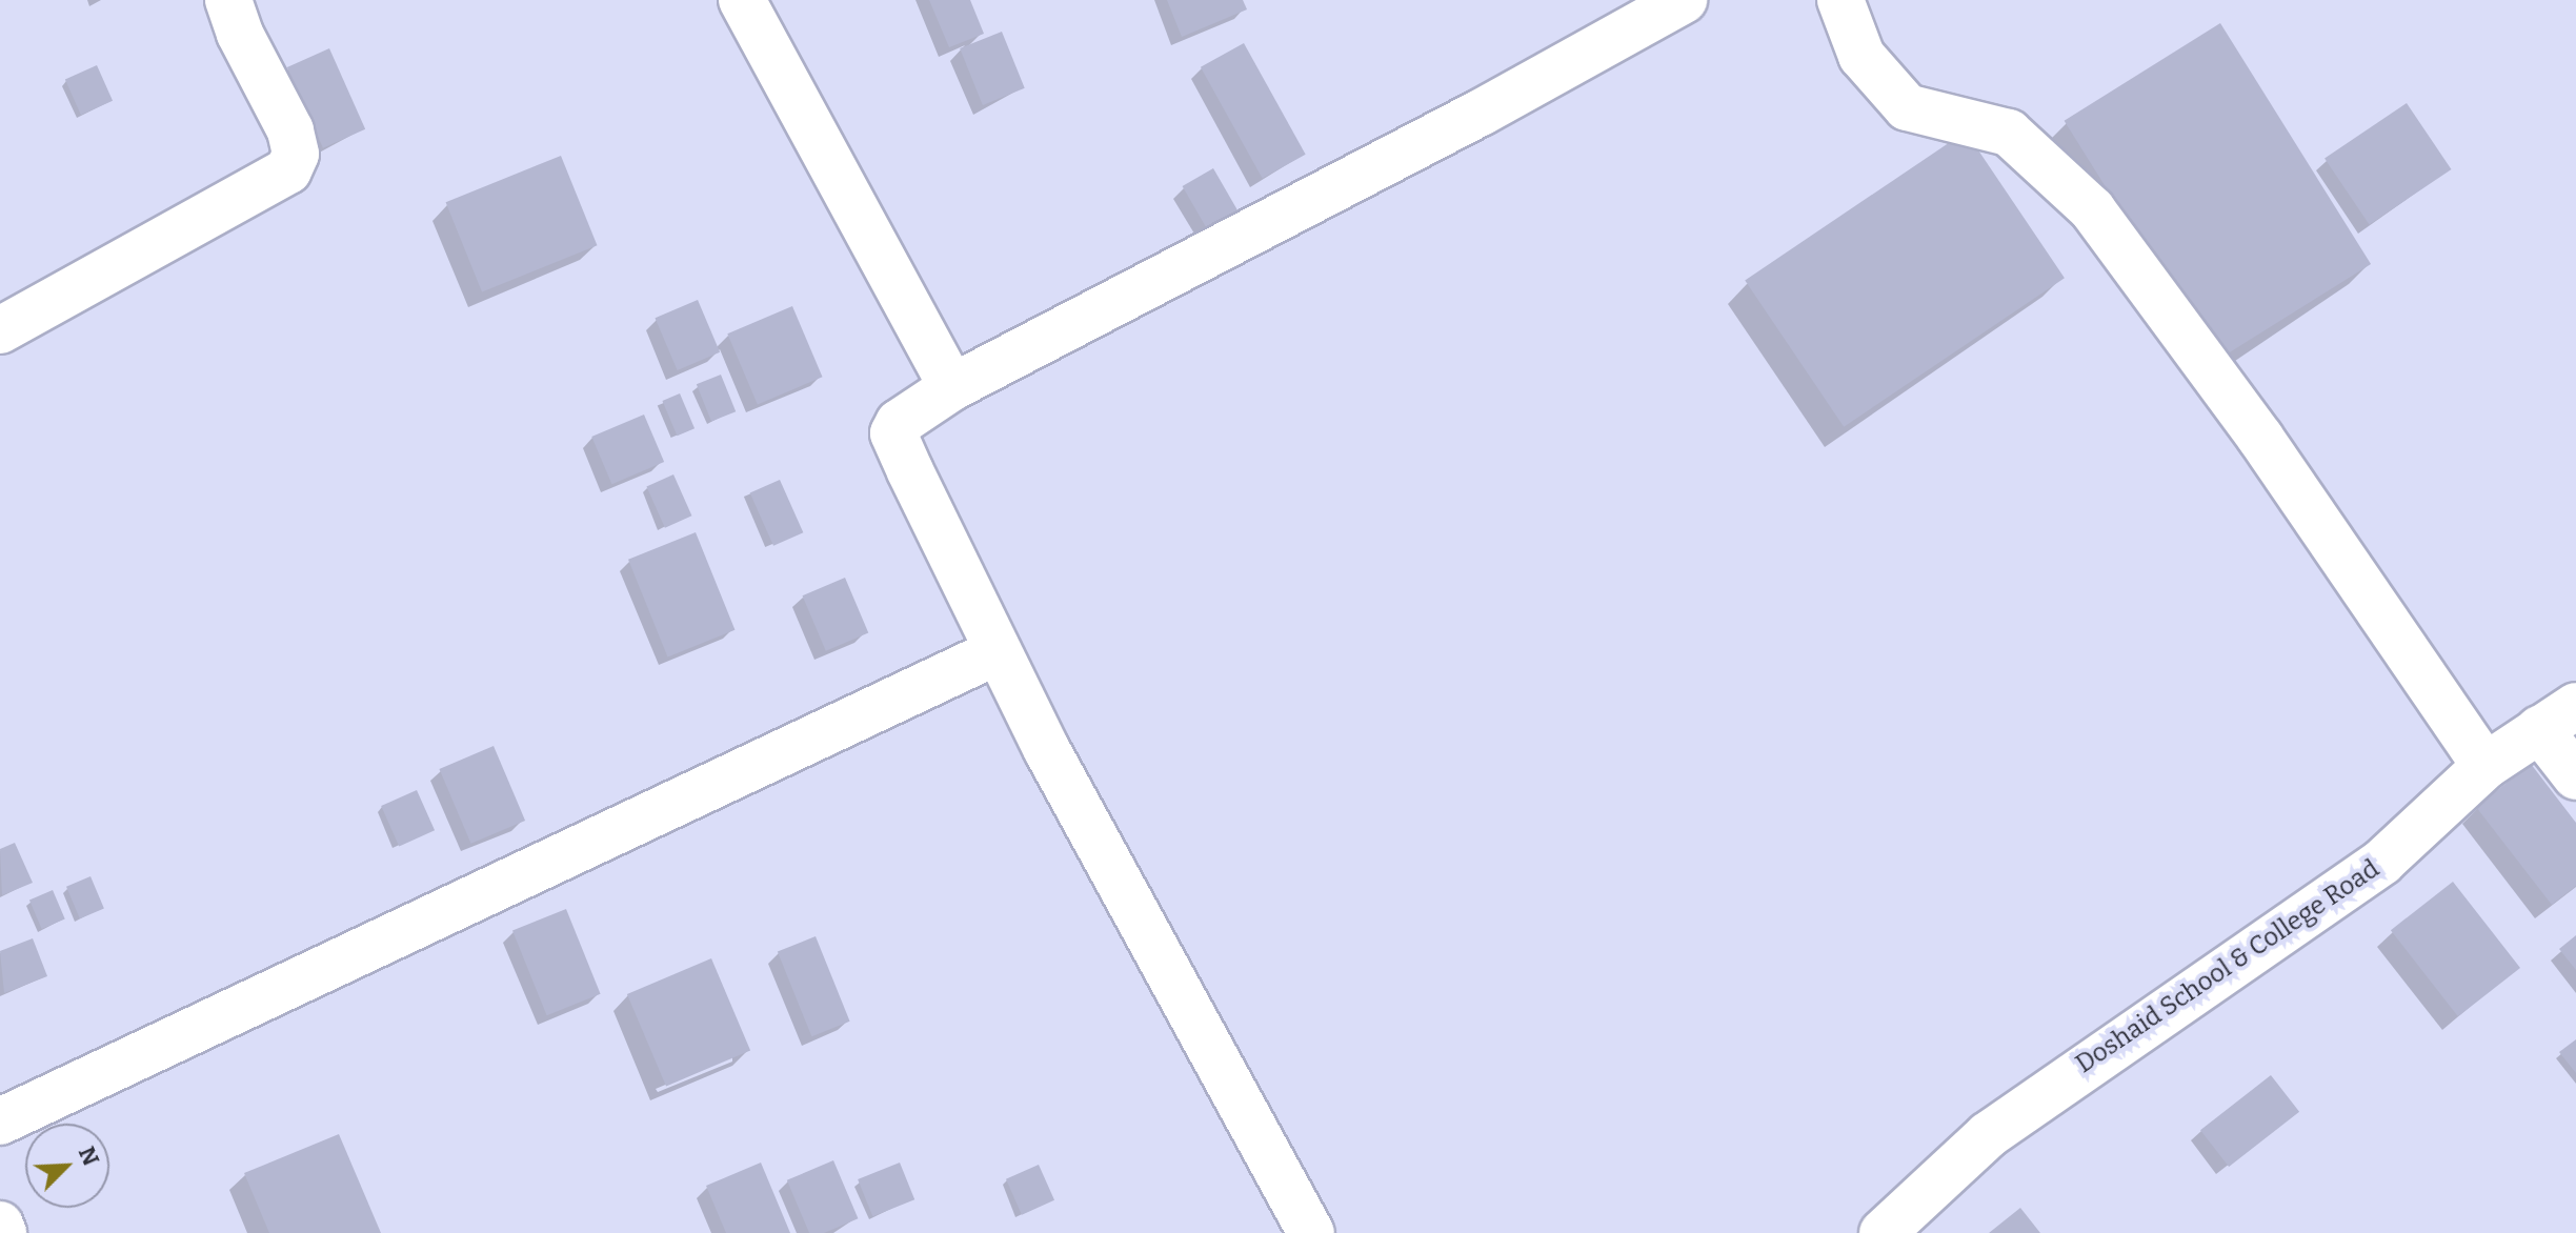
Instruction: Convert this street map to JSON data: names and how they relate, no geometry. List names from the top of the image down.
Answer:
{
  "streets": {
    "street": ["Doshaid School & College Road"]
  },
  "north": "top right"
}
